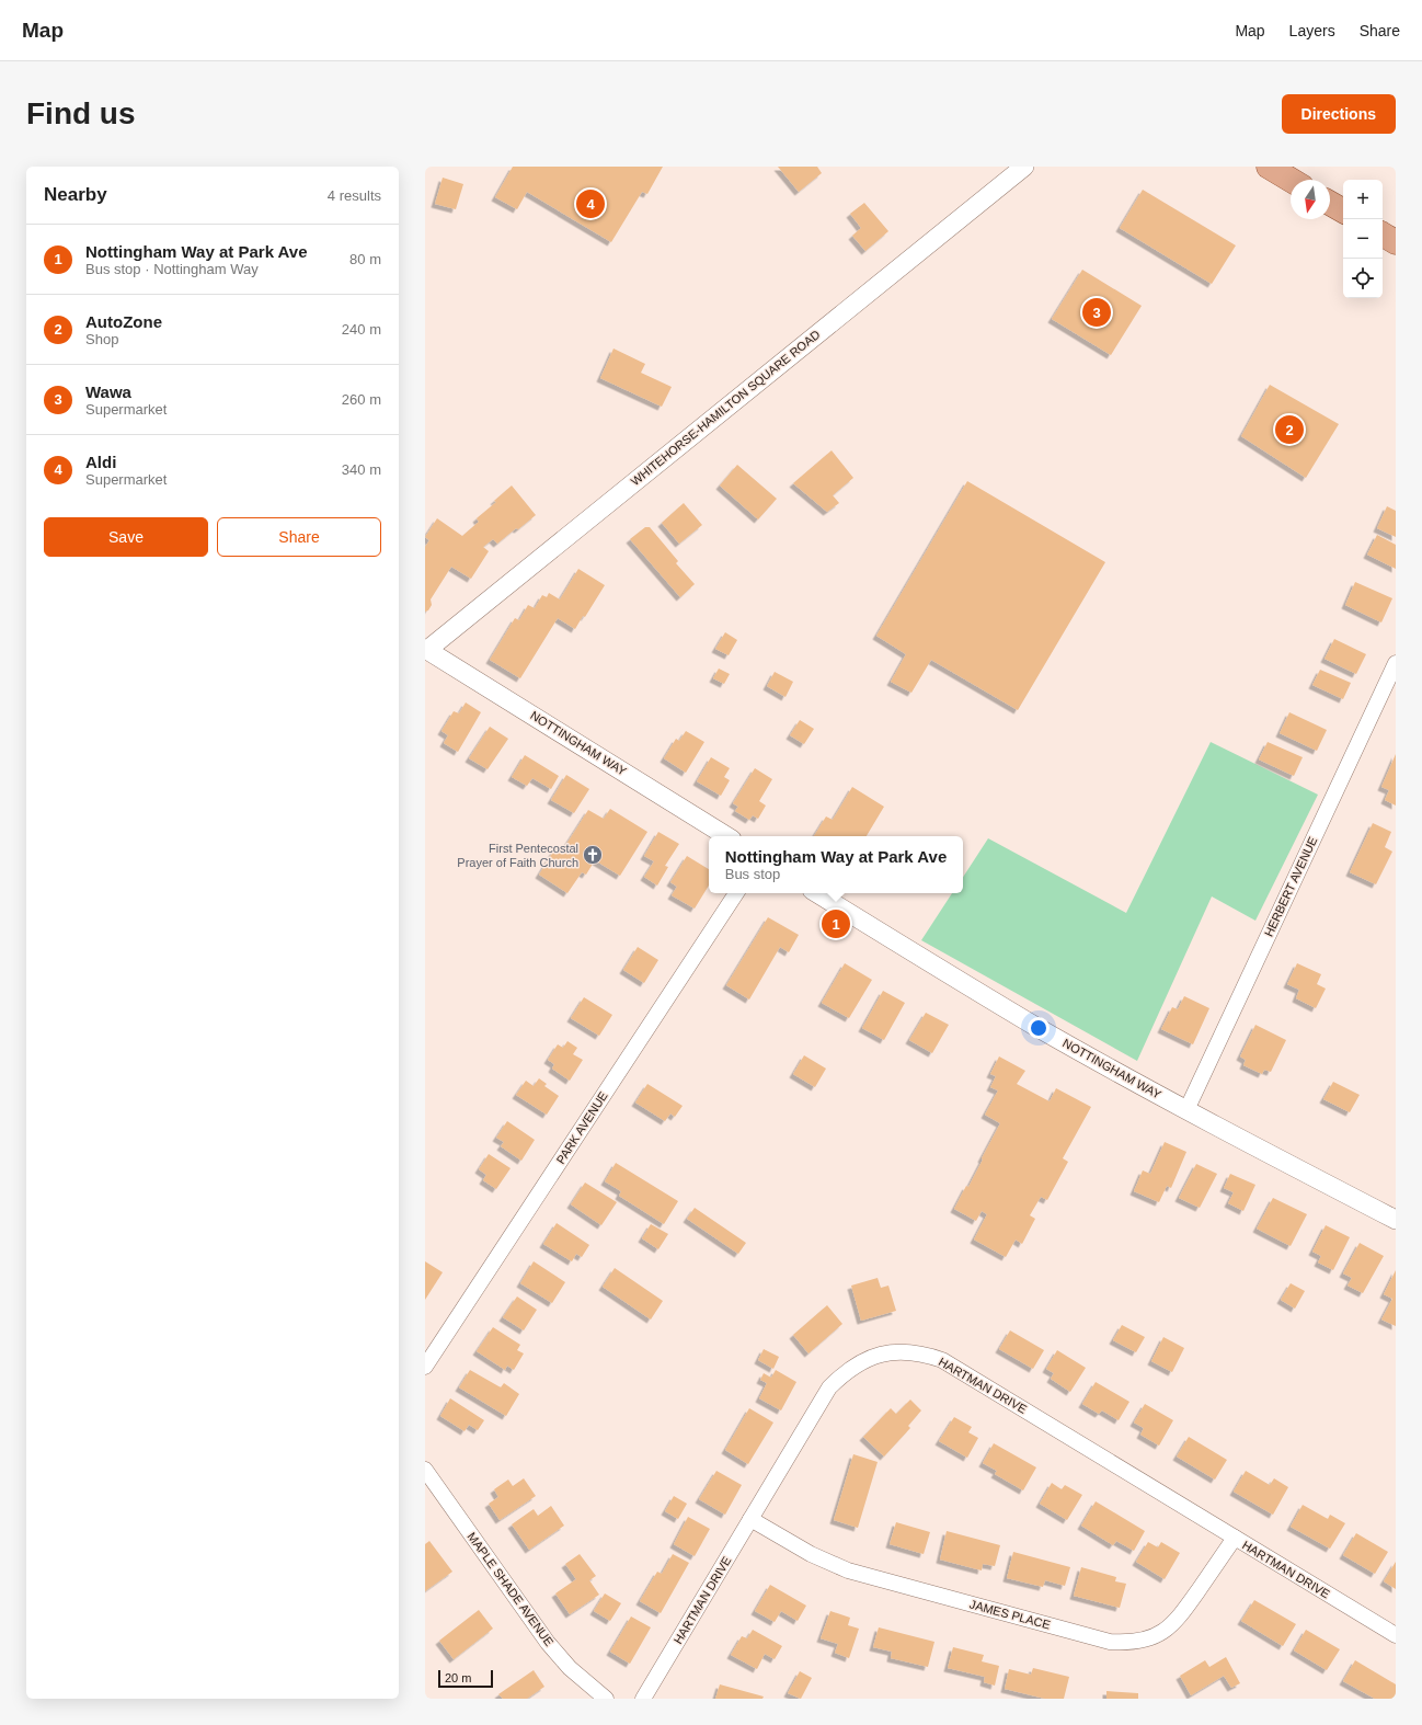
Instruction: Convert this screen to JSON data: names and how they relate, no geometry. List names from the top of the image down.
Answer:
{
  "streets": {
    "street": [
      "WHITEHORSE-HAMILTON SQUARE ROAD",
      "NOTTINGHAM WAY",
      "HERBERT AVENUE",
      "PARK AVENUE",
      "HARTMAN DRIVE",
      "MAPLE SHADE AVENUE",
      "JAMES PLACE"
    ]
  },
  "crossings": [
    ["WHITEHORSE-HAMILTON SQUARE ROAD", "NOTTINGHAM WAY"],
    ["NOTTINGHAM WAY", "HERBERT AVENUE"],
    ["HARTMAN DRIVE", "JAMES PLACE"]
  ],
  "places": {
    "church": ["First Pentecostal Prayer of Faith Church"]
  },
  "scale_bar": "20 m",
  "north": "bottom",
  "page": {
    "header": "Map",
    "nav": ["Map", "Layers", "Share"],
    "buttons": [
      "Directions",
      ["Save", "Share"]
    ],
    "title": "Find us",
    "heading": ["Nearby", "4 results"],
    "map_buttons": ["+", "−"],
    "pins": [
      "4",
      "3",
      "2",
      "1"
    ],
    "list": [
      {
        "mark": "1",
        "name": "Nottingham Way at Park Ave",
        "note": "Bus stop · Nottingham Way",
        "value": "80 m"
      },
      {
        "mark": "2",
        "name": "AutoZone",
        "note": "Shop",
        "value": "240 m"
      },
      {
        "mark": "3",
        "name": "Wawa",
        "note": "Supermarket",
        "value": "260 m"
      },
      {
        "mark": "4",
        "name": "Aldi",
        "note": "Supermarket",
        "value": "340 m"
      }
    ],
    "popup": ["Nottingham Way at Park Ave", "Bus stop"],
    "scale": "20 m"
  }
}
